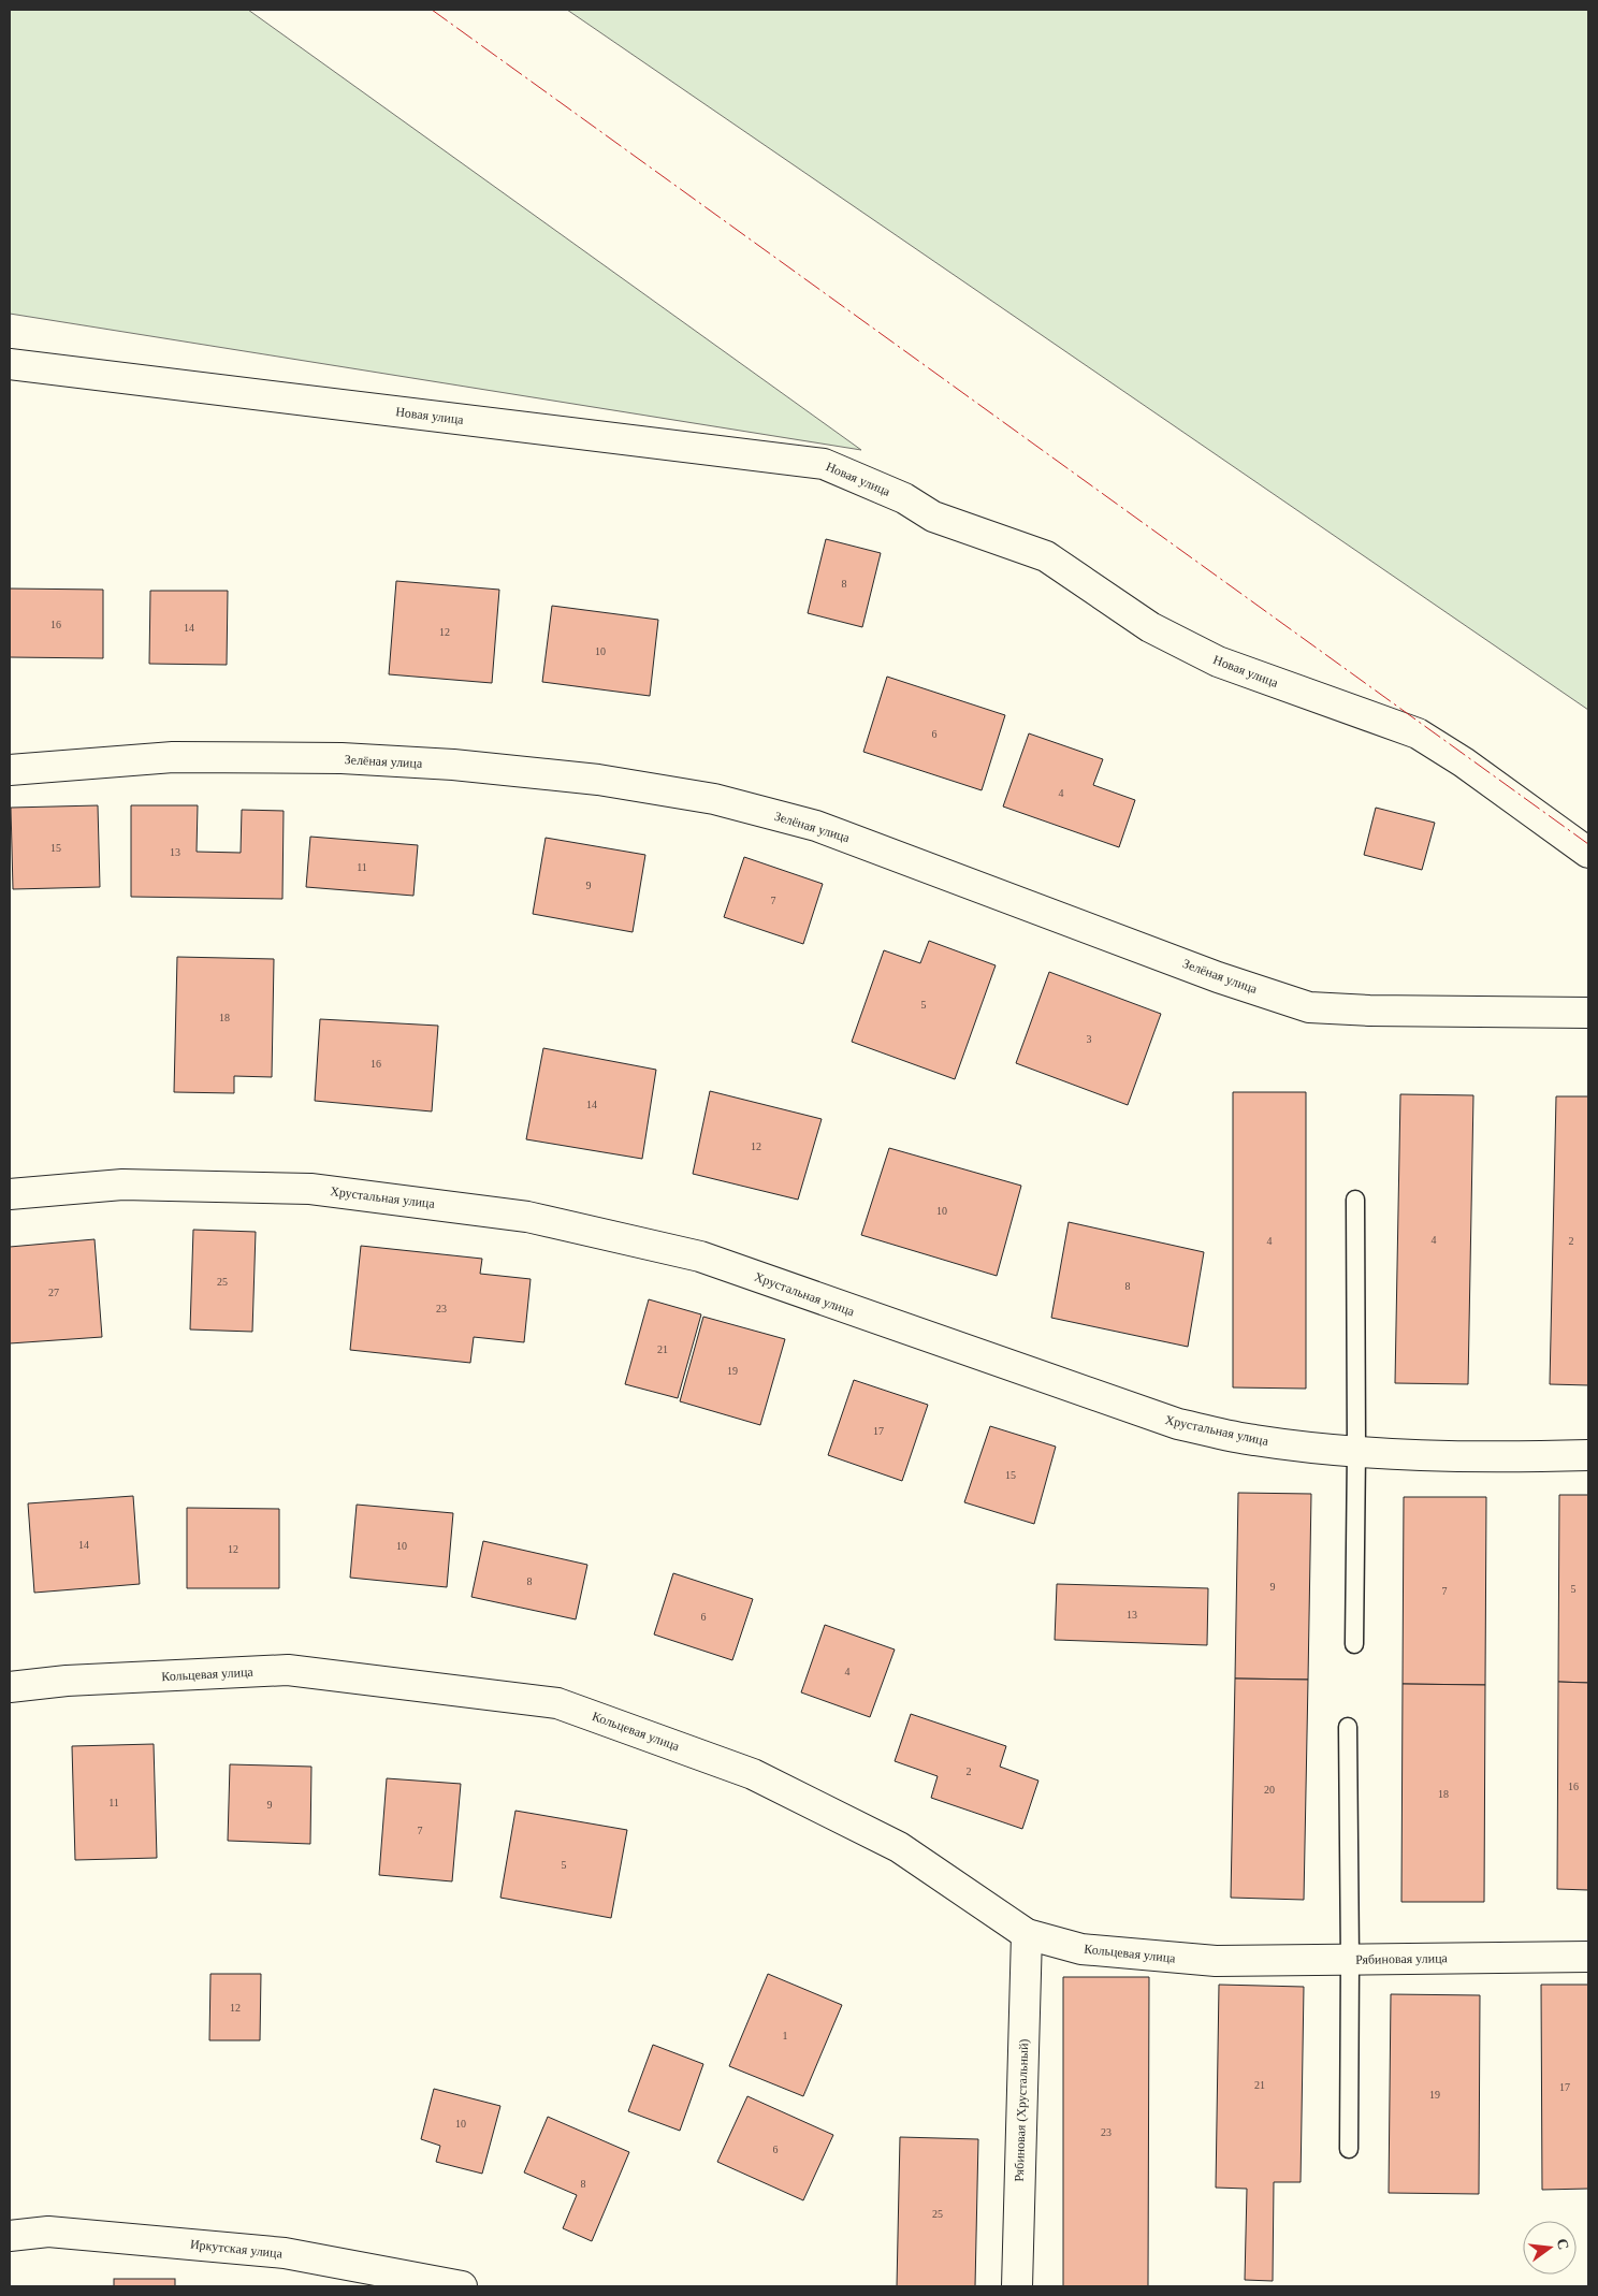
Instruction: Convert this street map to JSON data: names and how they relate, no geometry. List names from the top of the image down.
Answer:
{
  "streets": {
    "street": [
      "Новая улица",
      "Зелёная улица",
      "Хрустальная улица",
      "Кольцевая улица",
      "Рябиновая улица",
      "Рябиновая (Хрустальный)",
      "Иркутская улица"
    ]
  },
  "crossings": [
    ["Кольцевая улица", "Рябиновая улица"],
    ["Кольцевая улица", "Рябиновая (Хрустальный)"]
  ],
  "house_numbers": [
    "8",
    "16",
    "14",
    "12",
    "10",
    "6",
    "4",
    "15",
    "13",
    "11",
    "9",
    "7",
    "5",
    "18",
    "3",
    "16",
    "14",
    "12",
    "10",
    "4",
    "4",
    "2",
    "25",
    "8",
    "27",
    "23",
    "21",
    "19",
    "17",
    "15",
    "14",
    "10",
    "12",
    "8",
    "9",
    "5",
    "7",
    "13",
    "6",
    "4",
    "2",
    "16",
    "20",
    "18",
    "11",
    "9",
    "7",
    "5",
    "12",
    "1",
    "21",
    "17",
    "19",
    "10",
    "23",
    "6",
    "8",
    "25"
  ],
  "north": "right"
}
